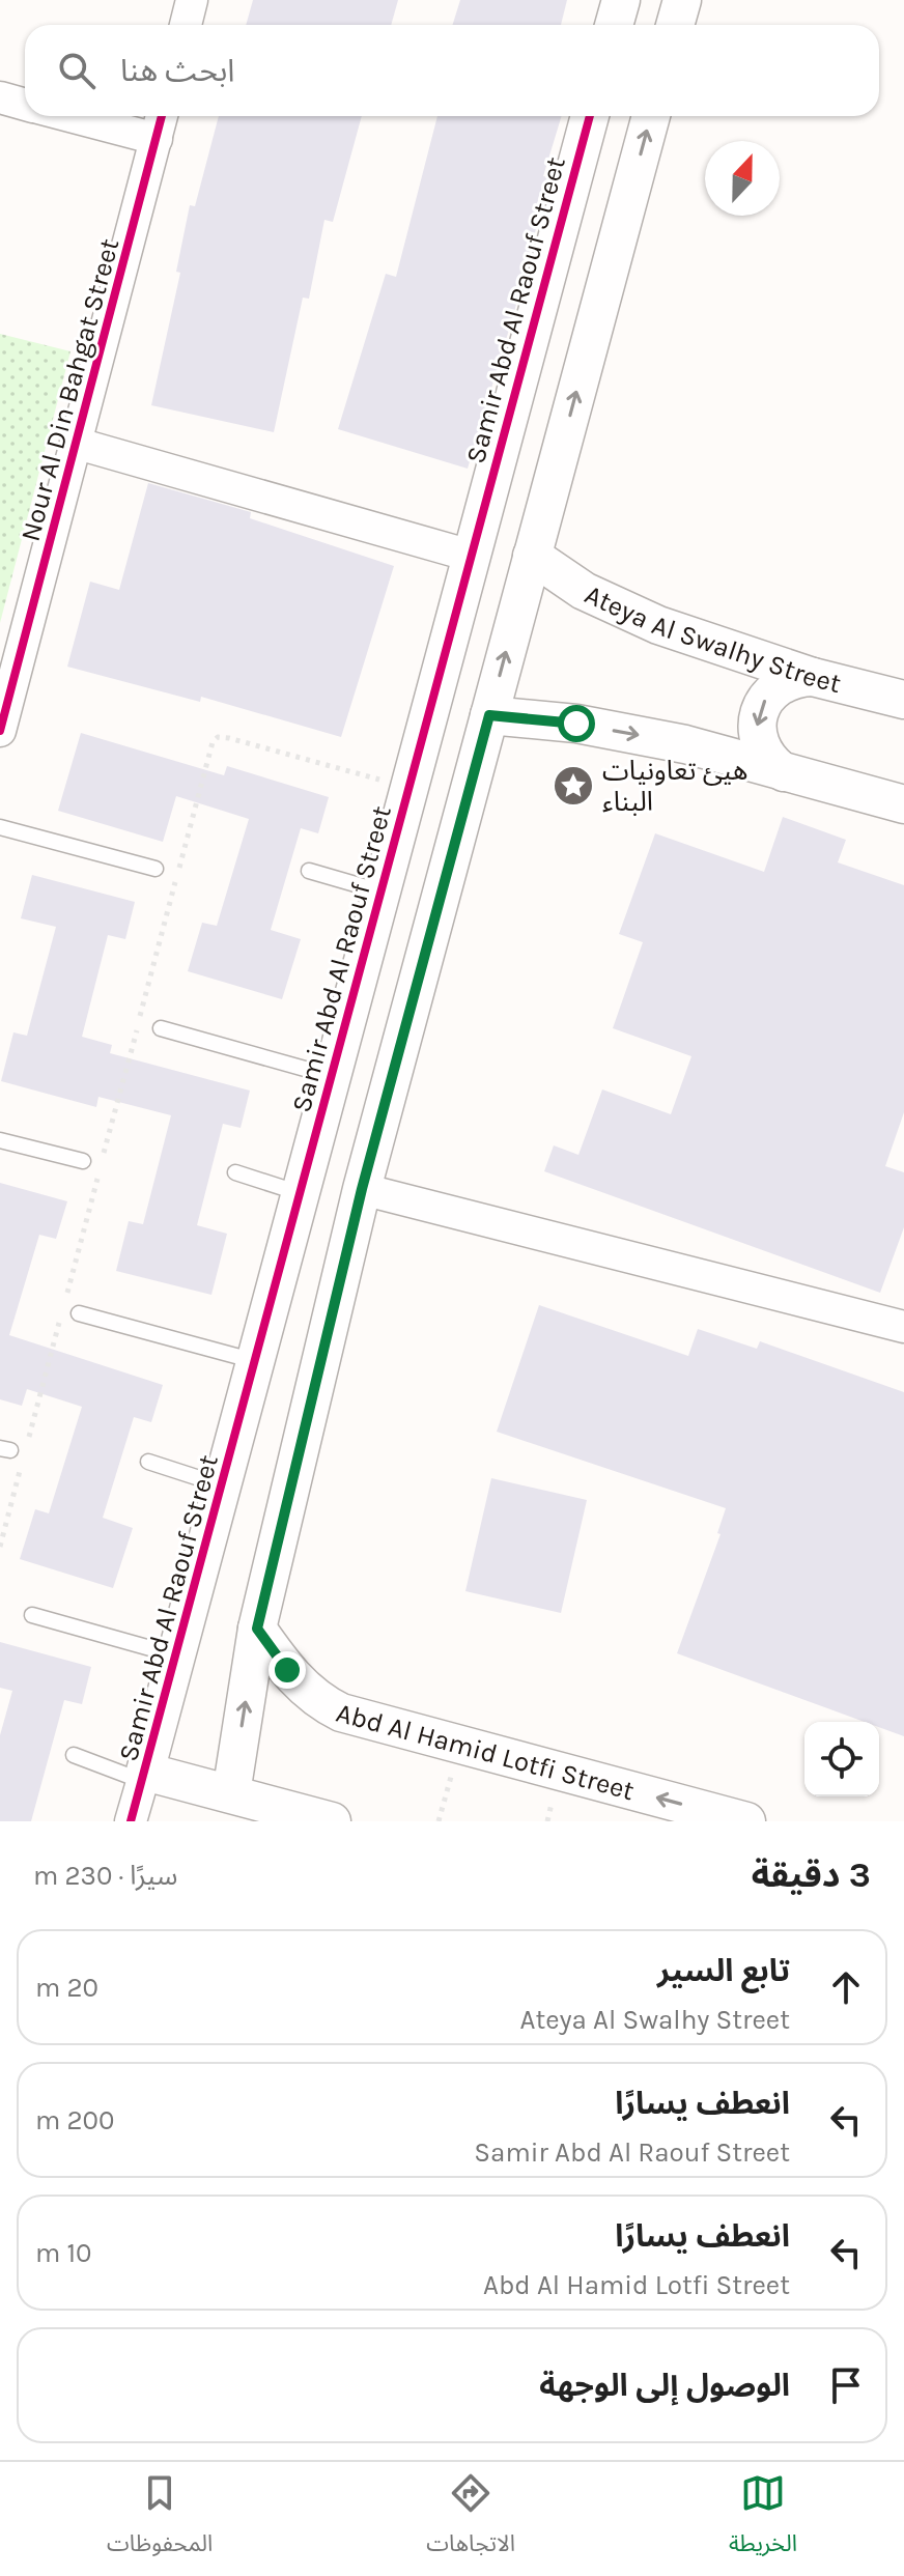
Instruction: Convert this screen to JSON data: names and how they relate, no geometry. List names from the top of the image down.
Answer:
{
  "streets": {
    "street": [
      "Samir Abd Al Raouf Street",
      "Nour Al Din Bahgat Street",
      "Ateya Al Swalhy Street",
      "Abd Al Hamid Lotfi Street"
    ]
  },
  "one_way": ["Abd Al Hamid Lotfi Street"],
  "places": {
    "place": ["هيئ تعاونيات البناء"]
  },
  "north": "top",
  "page": {
    "search": "ابحث هنا",
    "heading": ["3 دقيقة", "سيرًا · 230 m"],
    "list": [
      ["تابع السير", "Ateya Al Swalhy Street", "20 m"],
      ["انعطف يسارًا", "Samir Abd Al Raouf Street", "200 m"],
      ["انعطف يسارًا", "Abd Al Hamid Lotfi Street", "10 m"],
      "الوصول إلى الوجهة"
    ],
    "nav": ["الخريطة", "الاتجاهات", "المحفوظات"]
  }
}
